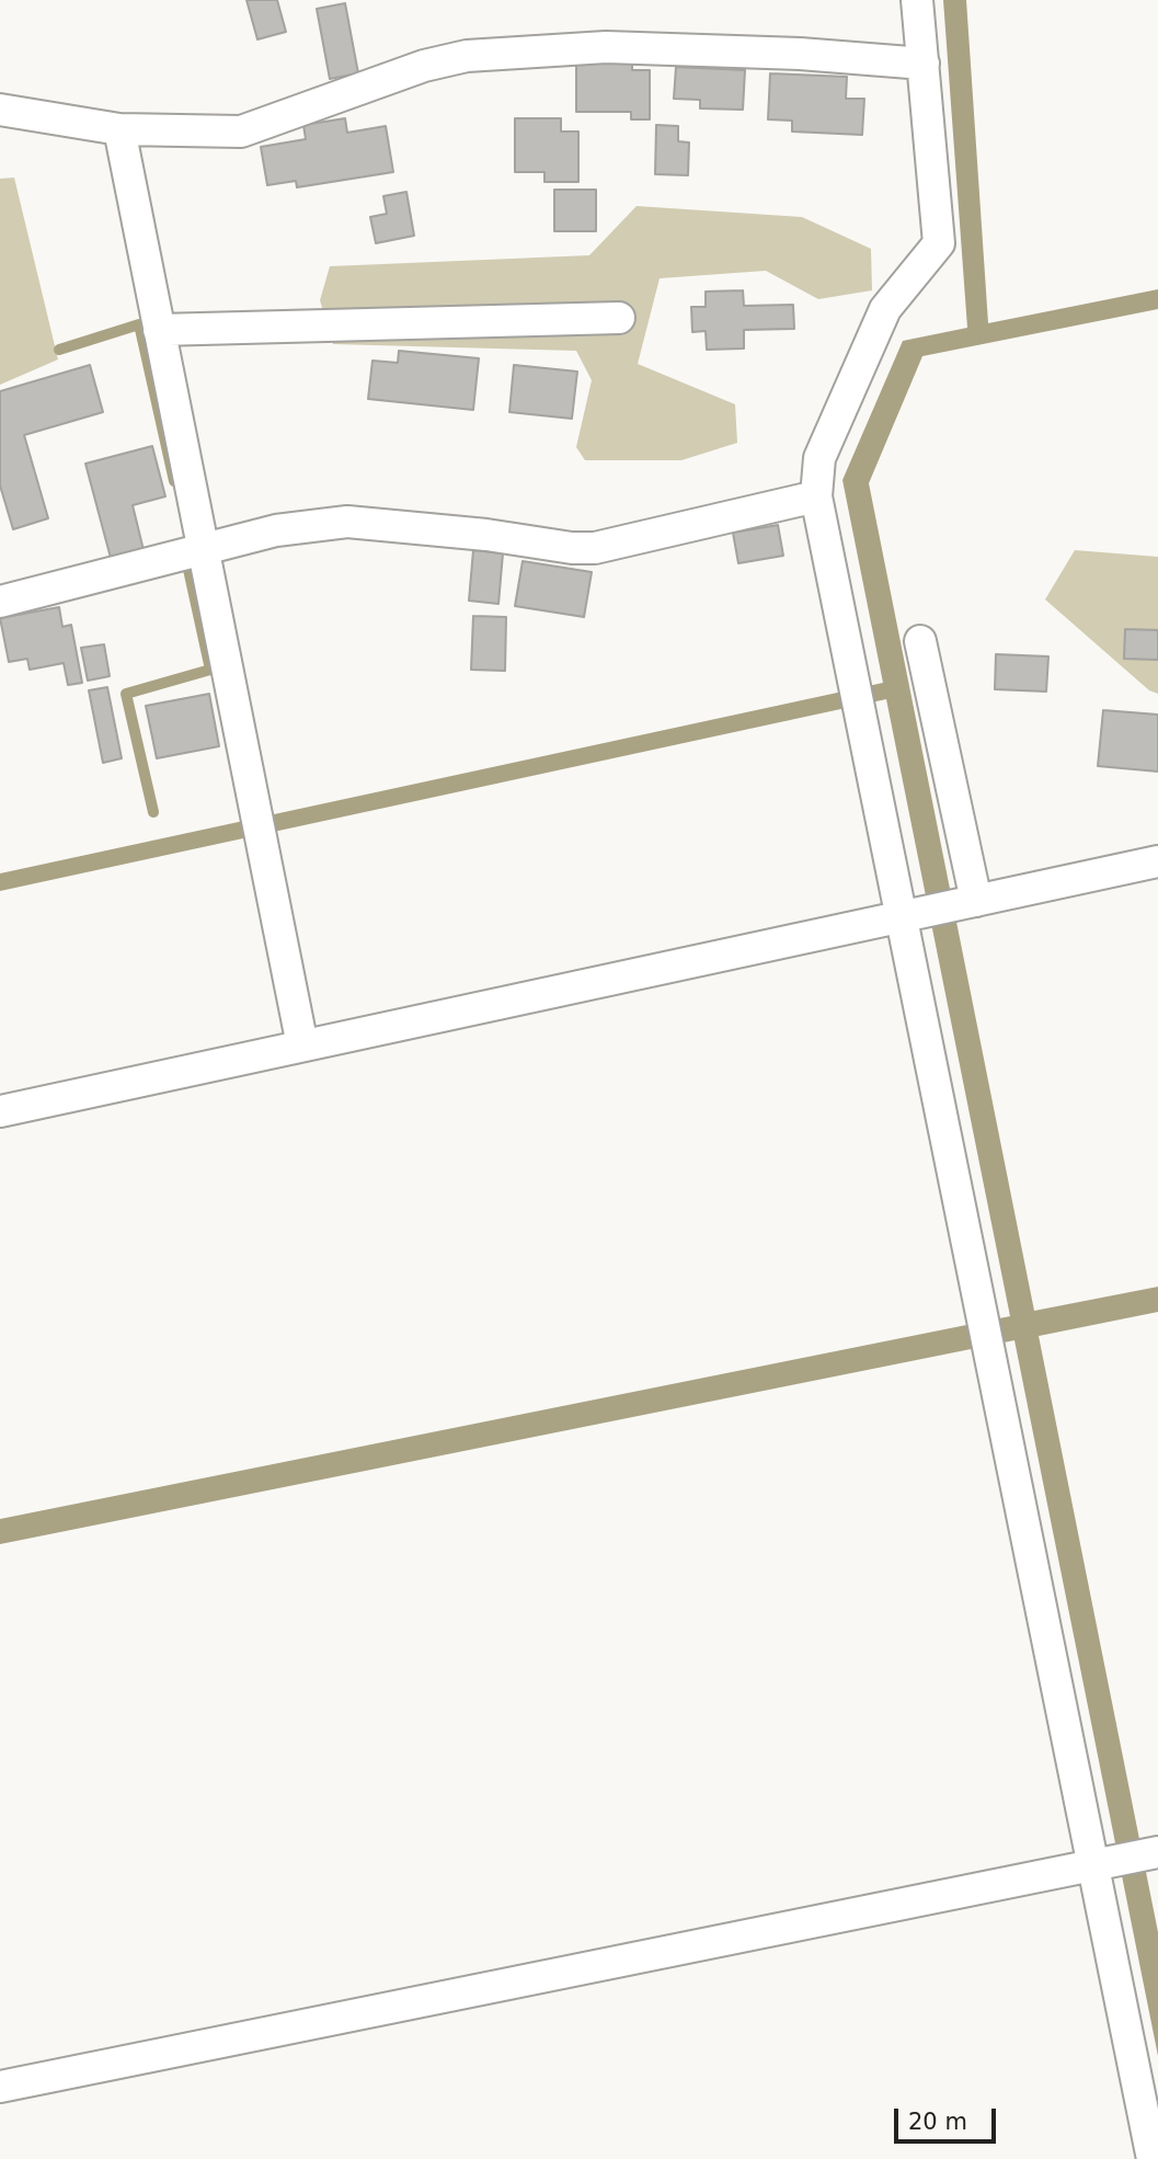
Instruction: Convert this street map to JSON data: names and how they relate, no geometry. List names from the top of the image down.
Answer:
{
  "scale_bar": "20 m"
}
